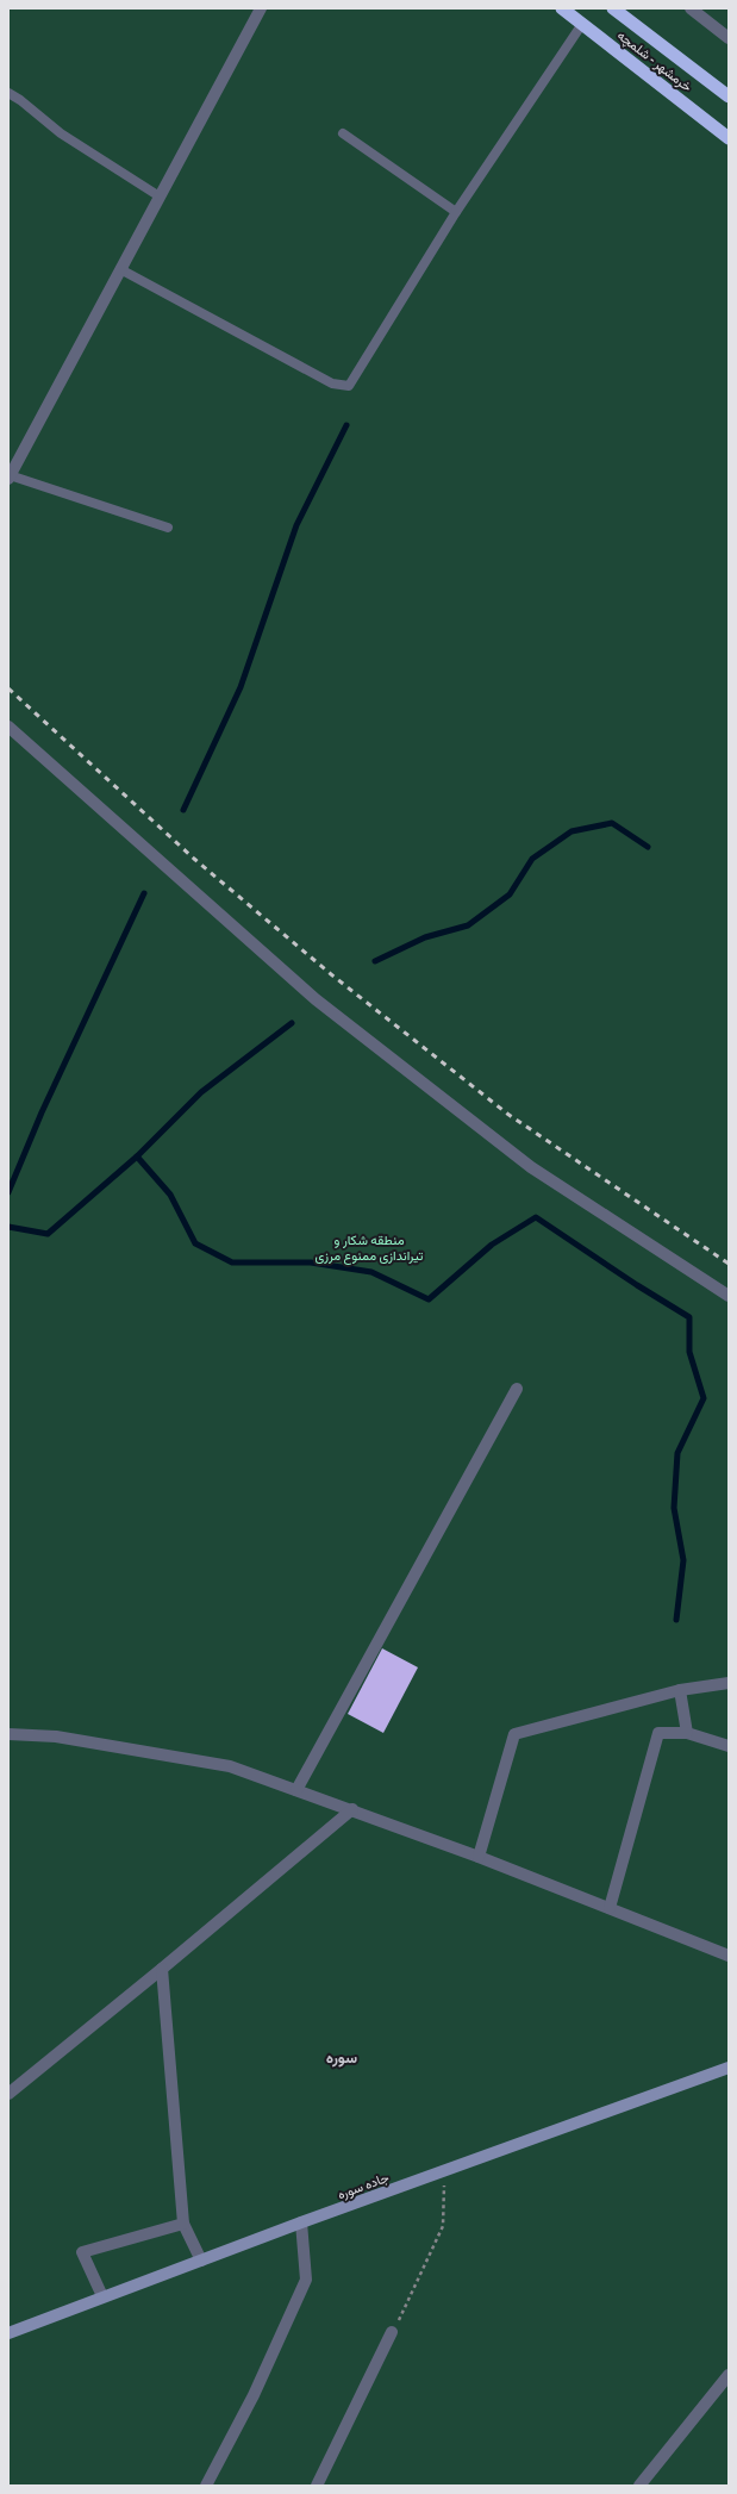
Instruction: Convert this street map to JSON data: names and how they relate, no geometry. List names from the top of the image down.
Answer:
{
  "streets": {
    "highway": ["خرمشهر - شلمچه"],
    "main road": ["جاده سوره"]
  },
  "districts": ["سوره"],
  "parks": ["منطقه شکار و تیراندازی ممنوع مرزی"]
}
